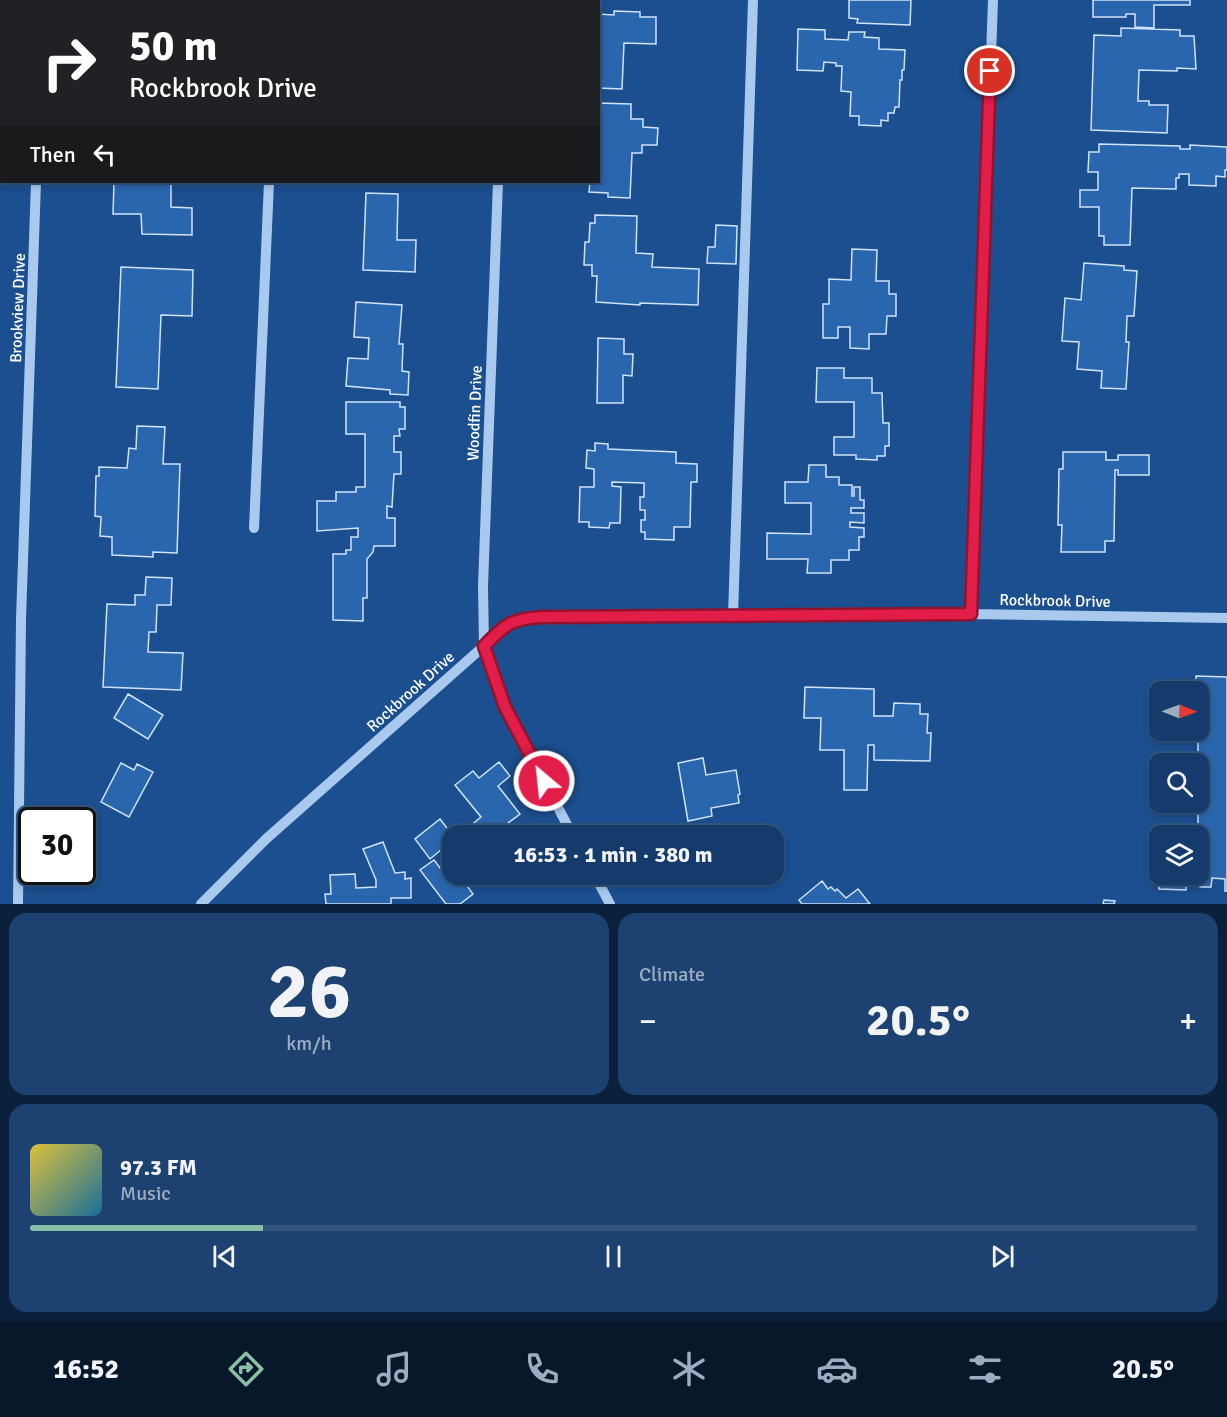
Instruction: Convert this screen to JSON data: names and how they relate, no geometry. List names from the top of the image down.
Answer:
{
  "streets": {
    "street": ["Brookview Drive", "Woodfin Drive", "Rockbrook Drive"]
  },
  "crossings": [
    ["Woodfin Drive", "Rockbrook Drive"]
  ],
  "north": "right",
  "page": {
    "turn": ["50 m", "Rockbrook Drive"],
    "then": "Then",
    "limit": "30",
    "trip": "16:53 · 1 min · 380 m",
    "tile": [
      ["26", "km/h"],
      "Climate"
    ],
    "heat": ["−", "20.5°", "+"],
    "song": ["97.3 FM", "Music"],
    "tabs": ["16:52", "20.5°"]
  }
}
